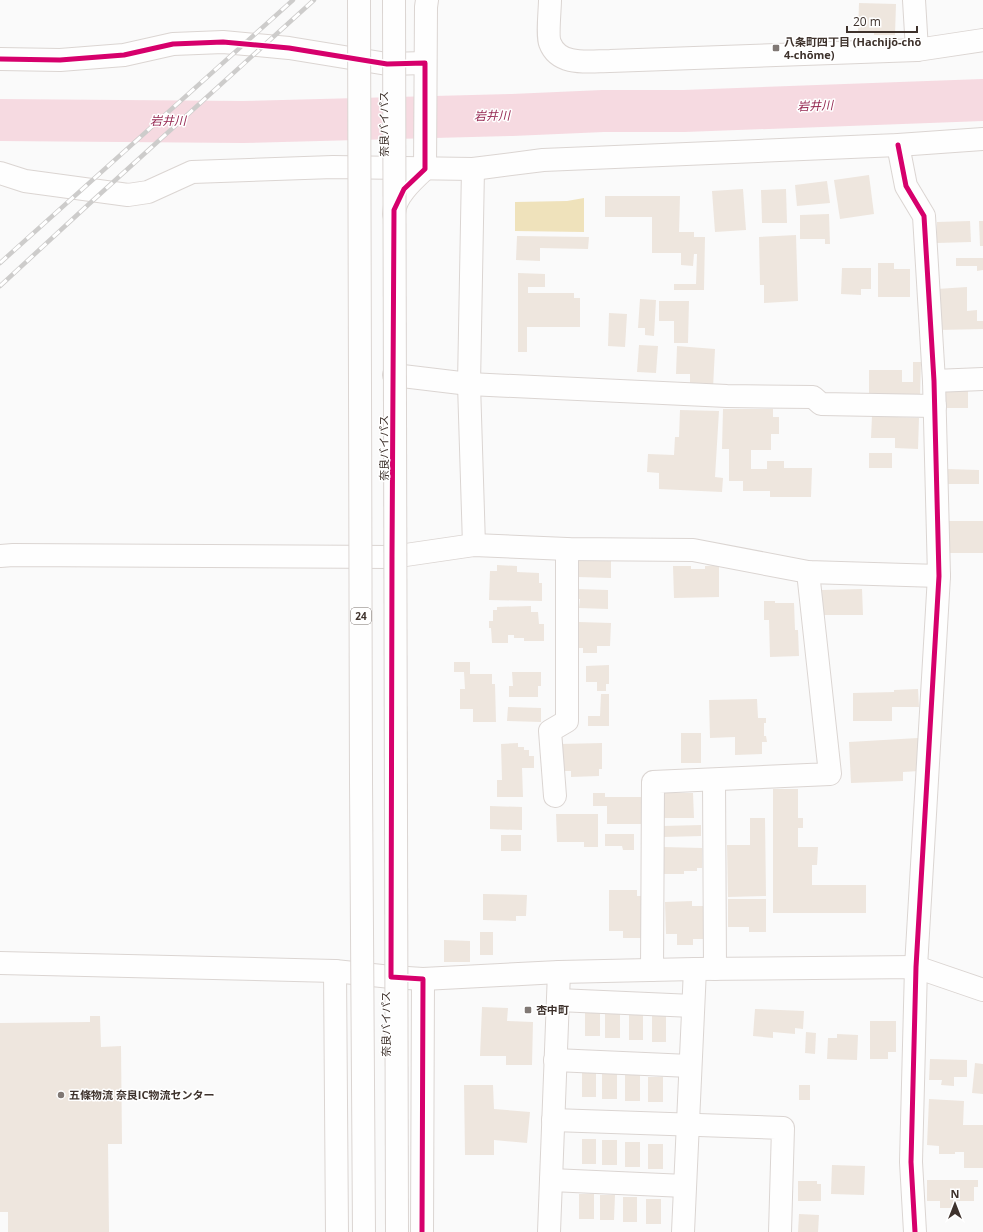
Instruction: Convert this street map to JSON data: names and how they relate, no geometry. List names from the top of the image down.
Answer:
{
  "streets": {
    "main road": ["奈良バイパス", "24"]
  },
  "water": ["岩井川"],
  "places": {
    "transit": ["八条町四丁目 (Hachijō-chō 4-chōme)", "杏中町"],
    "other": ["五條物流 奈良IC物流センター"]
  },
  "scale_bar": "20 m",
  "north": "top"
}
